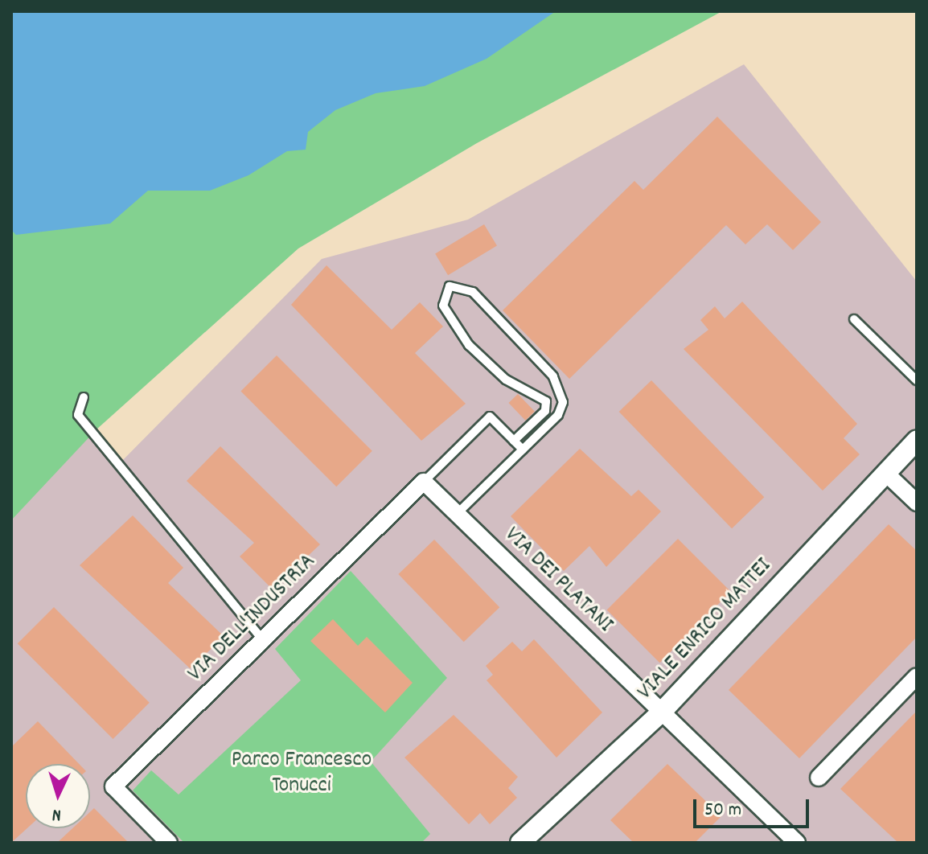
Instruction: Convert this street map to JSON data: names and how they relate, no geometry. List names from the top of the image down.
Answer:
{
  "streets": {
    "street": ["VIA DEI PLATANI", "VIA DELL'INDUSTRIA", "VIALE ENRICO MATTEI"]
  },
  "crossings": [
    ["VIA DEI PLATANI", "VIA DELL'INDUSTRIA"],
    ["VIA DEI PLATANI", "VIALE ENRICO MATTEI"]
  ],
  "parks": ["Parco Francesco Tonucci"],
  "scale_bar": "50 m",
  "north": "bottom"
}
